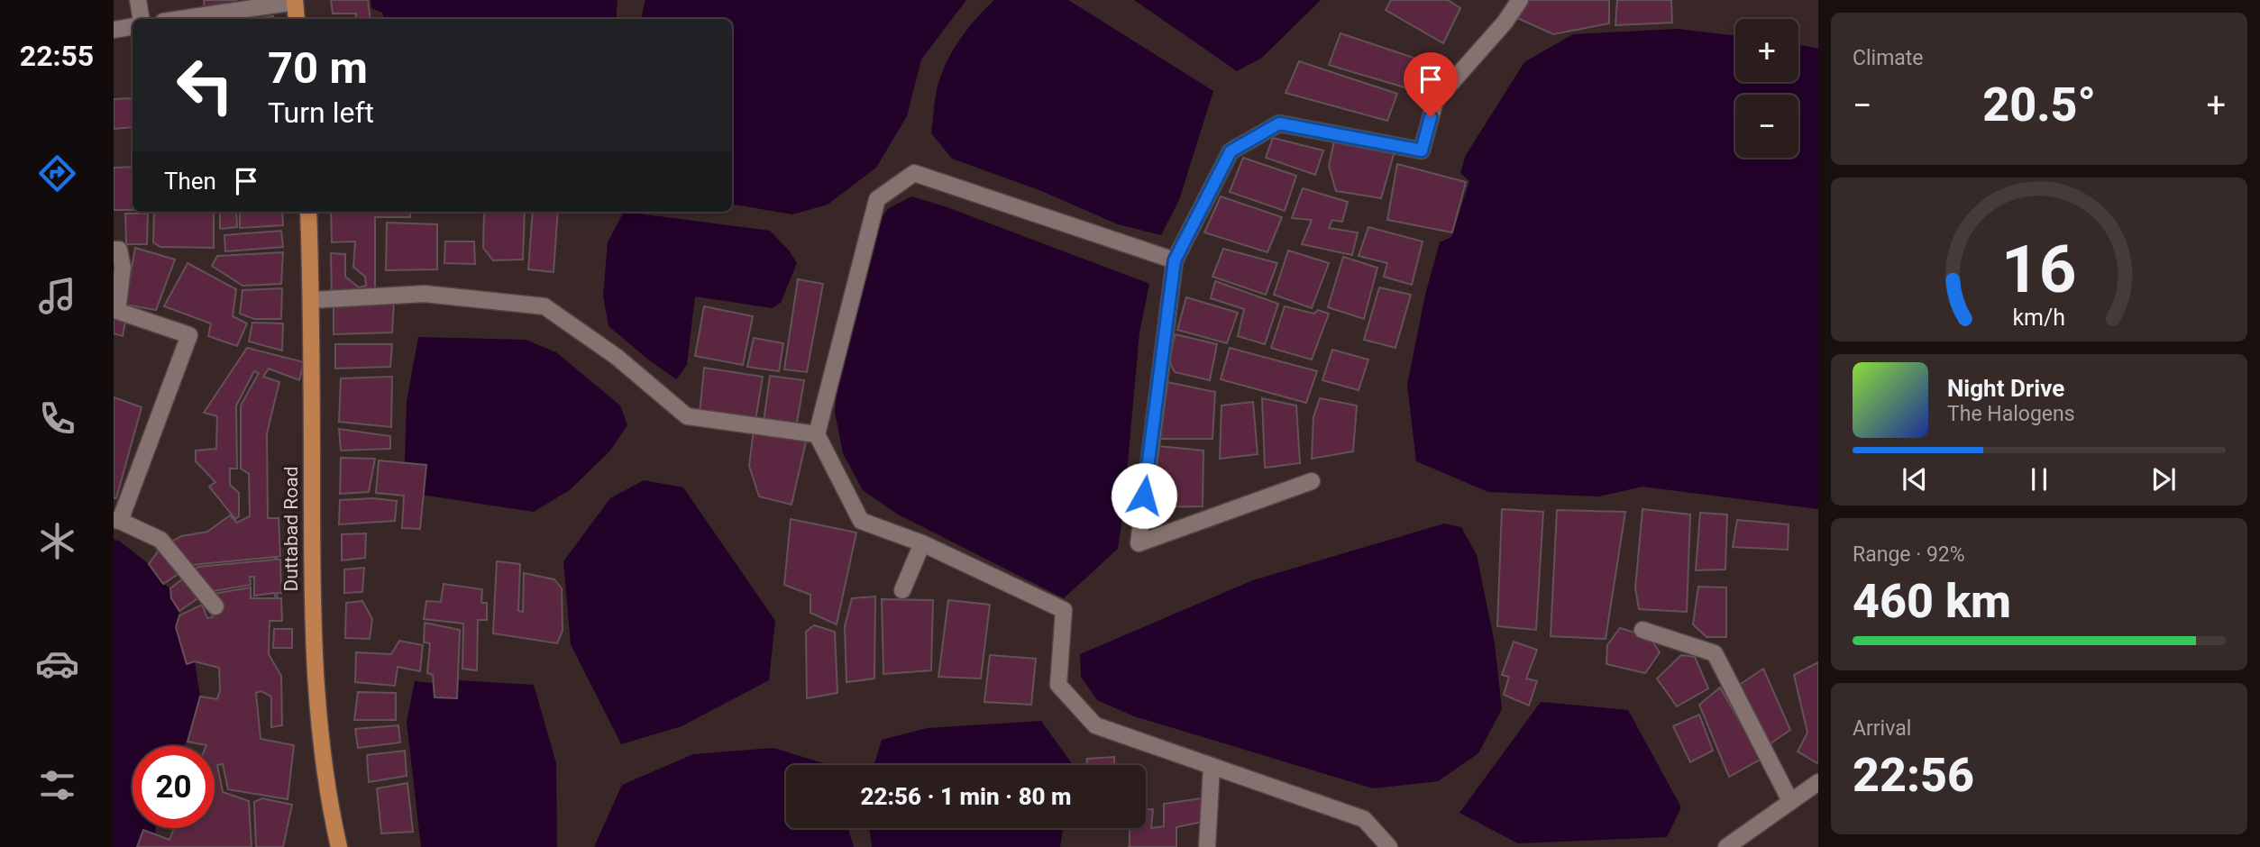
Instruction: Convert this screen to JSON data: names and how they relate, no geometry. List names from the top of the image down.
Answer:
{
  "streets": {
    "main road": ["Duttabad Road"]
  },
  "page": {
    "tabs": "22:55",
    "tile": [
      "Climate",
      ["Range · 92%", "460 km"],
      ["Arrival", "22:56"]
    ],
    "map_buttons": ["+", "−"],
    "turn": ["70 m", "Turn left"],
    "heat": ["−", "20.5°", "+"],
    "then": "Then",
    "song": ["Night Drive", "The Halogens"],
    "limit": "20",
    "trip": "22:56 · 1 min · 80 m",
    "gauge": ["16", "km/h"]
  }
}
